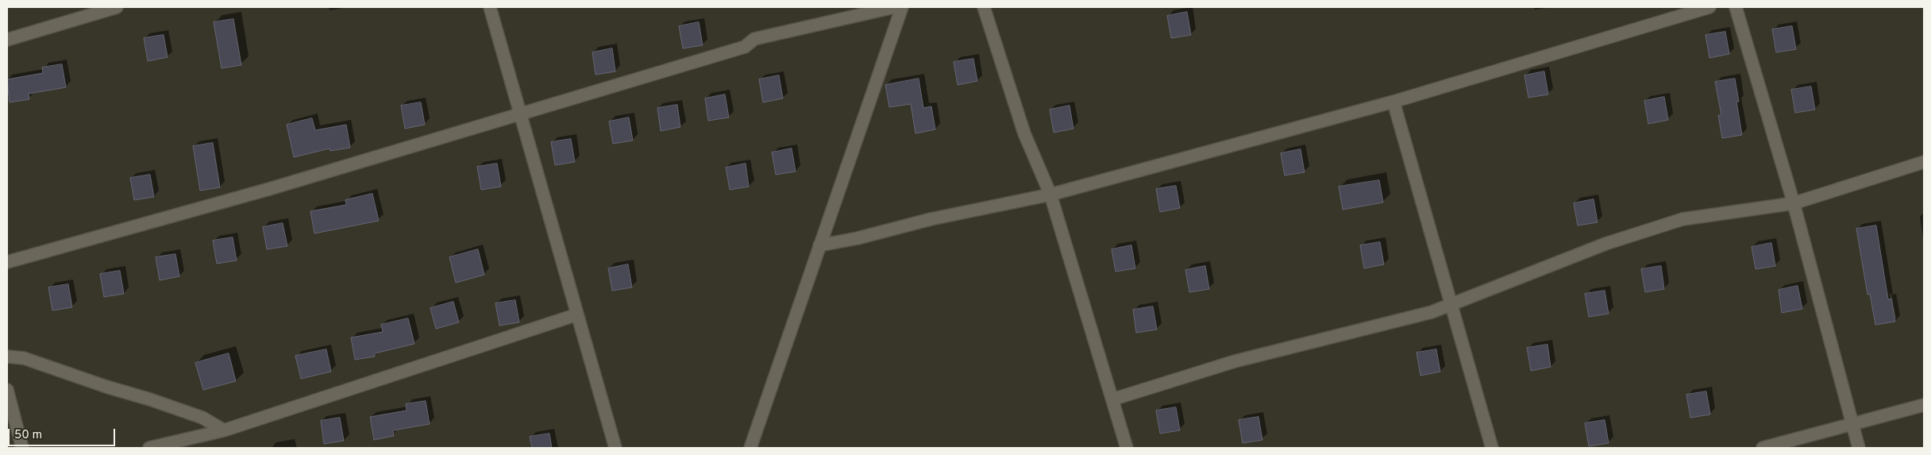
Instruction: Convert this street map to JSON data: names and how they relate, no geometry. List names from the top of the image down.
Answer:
{
  "scale_bar": "50 m"
}
